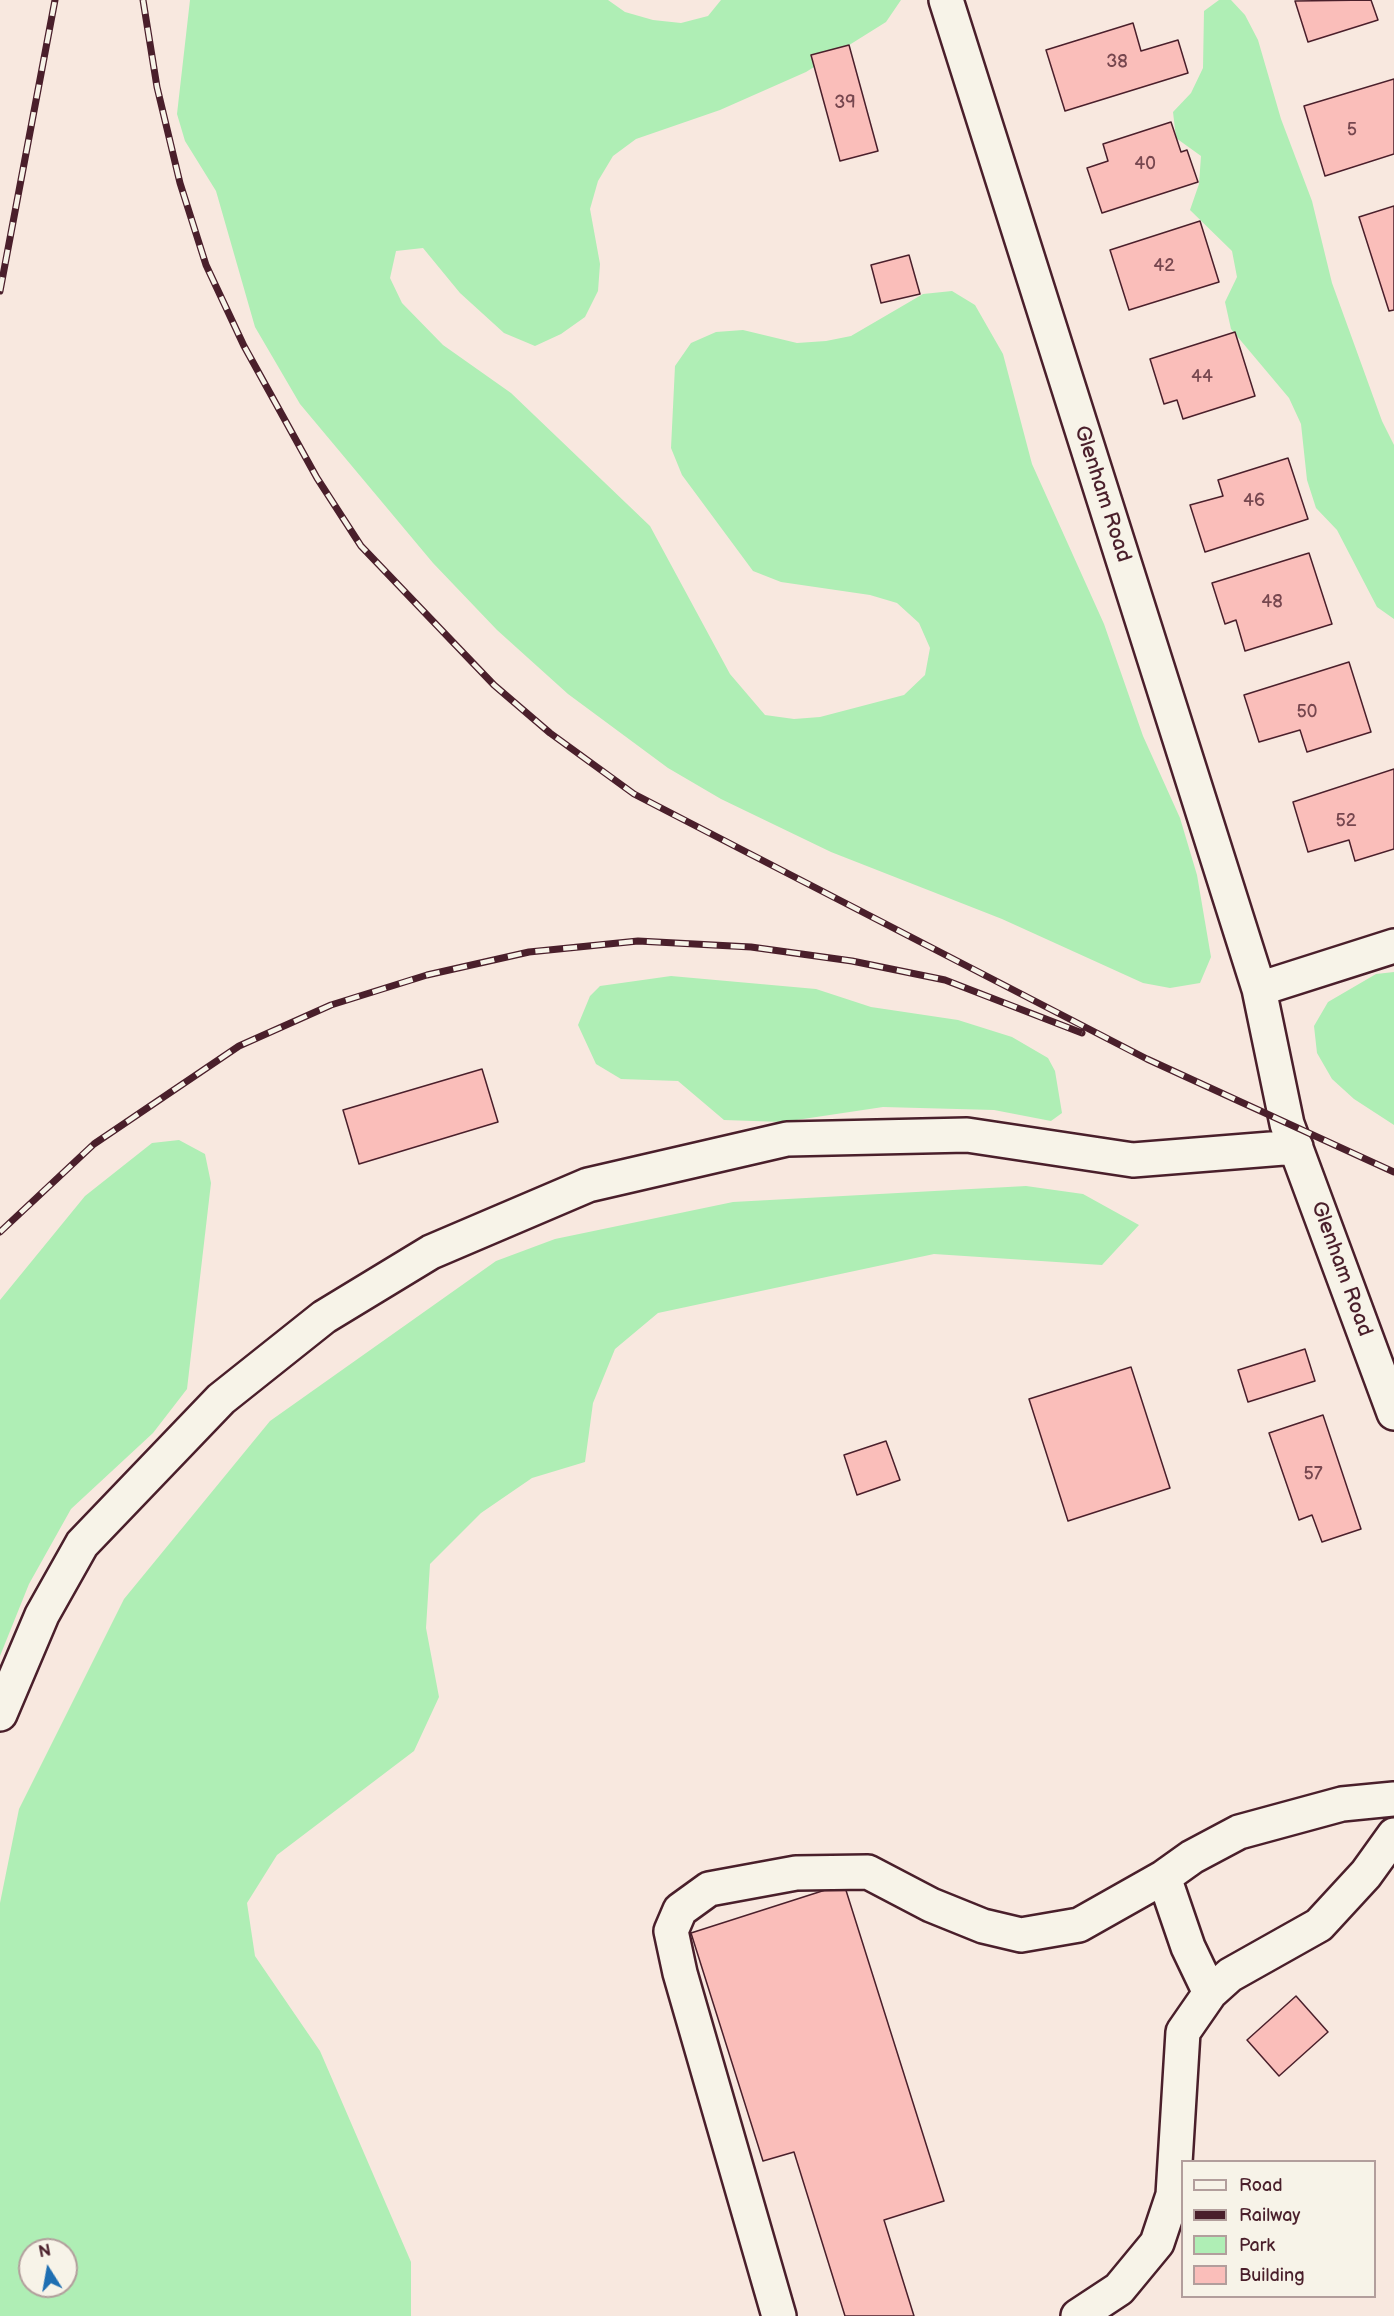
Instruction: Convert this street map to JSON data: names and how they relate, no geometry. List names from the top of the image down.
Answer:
{
  "streets": {
    "street": ["Glenham Road"]
  },
  "house_numbers": [
    "38",
    "39",
    "5",
    "40",
    "42",
    "44",
    "46",
    "48",
    "50",
    "52",
    "57"
  ],
  "legend": [
    "Road",
    "Railway",
    "Park",
    "Building"
  ],
  "north": "top"
}
